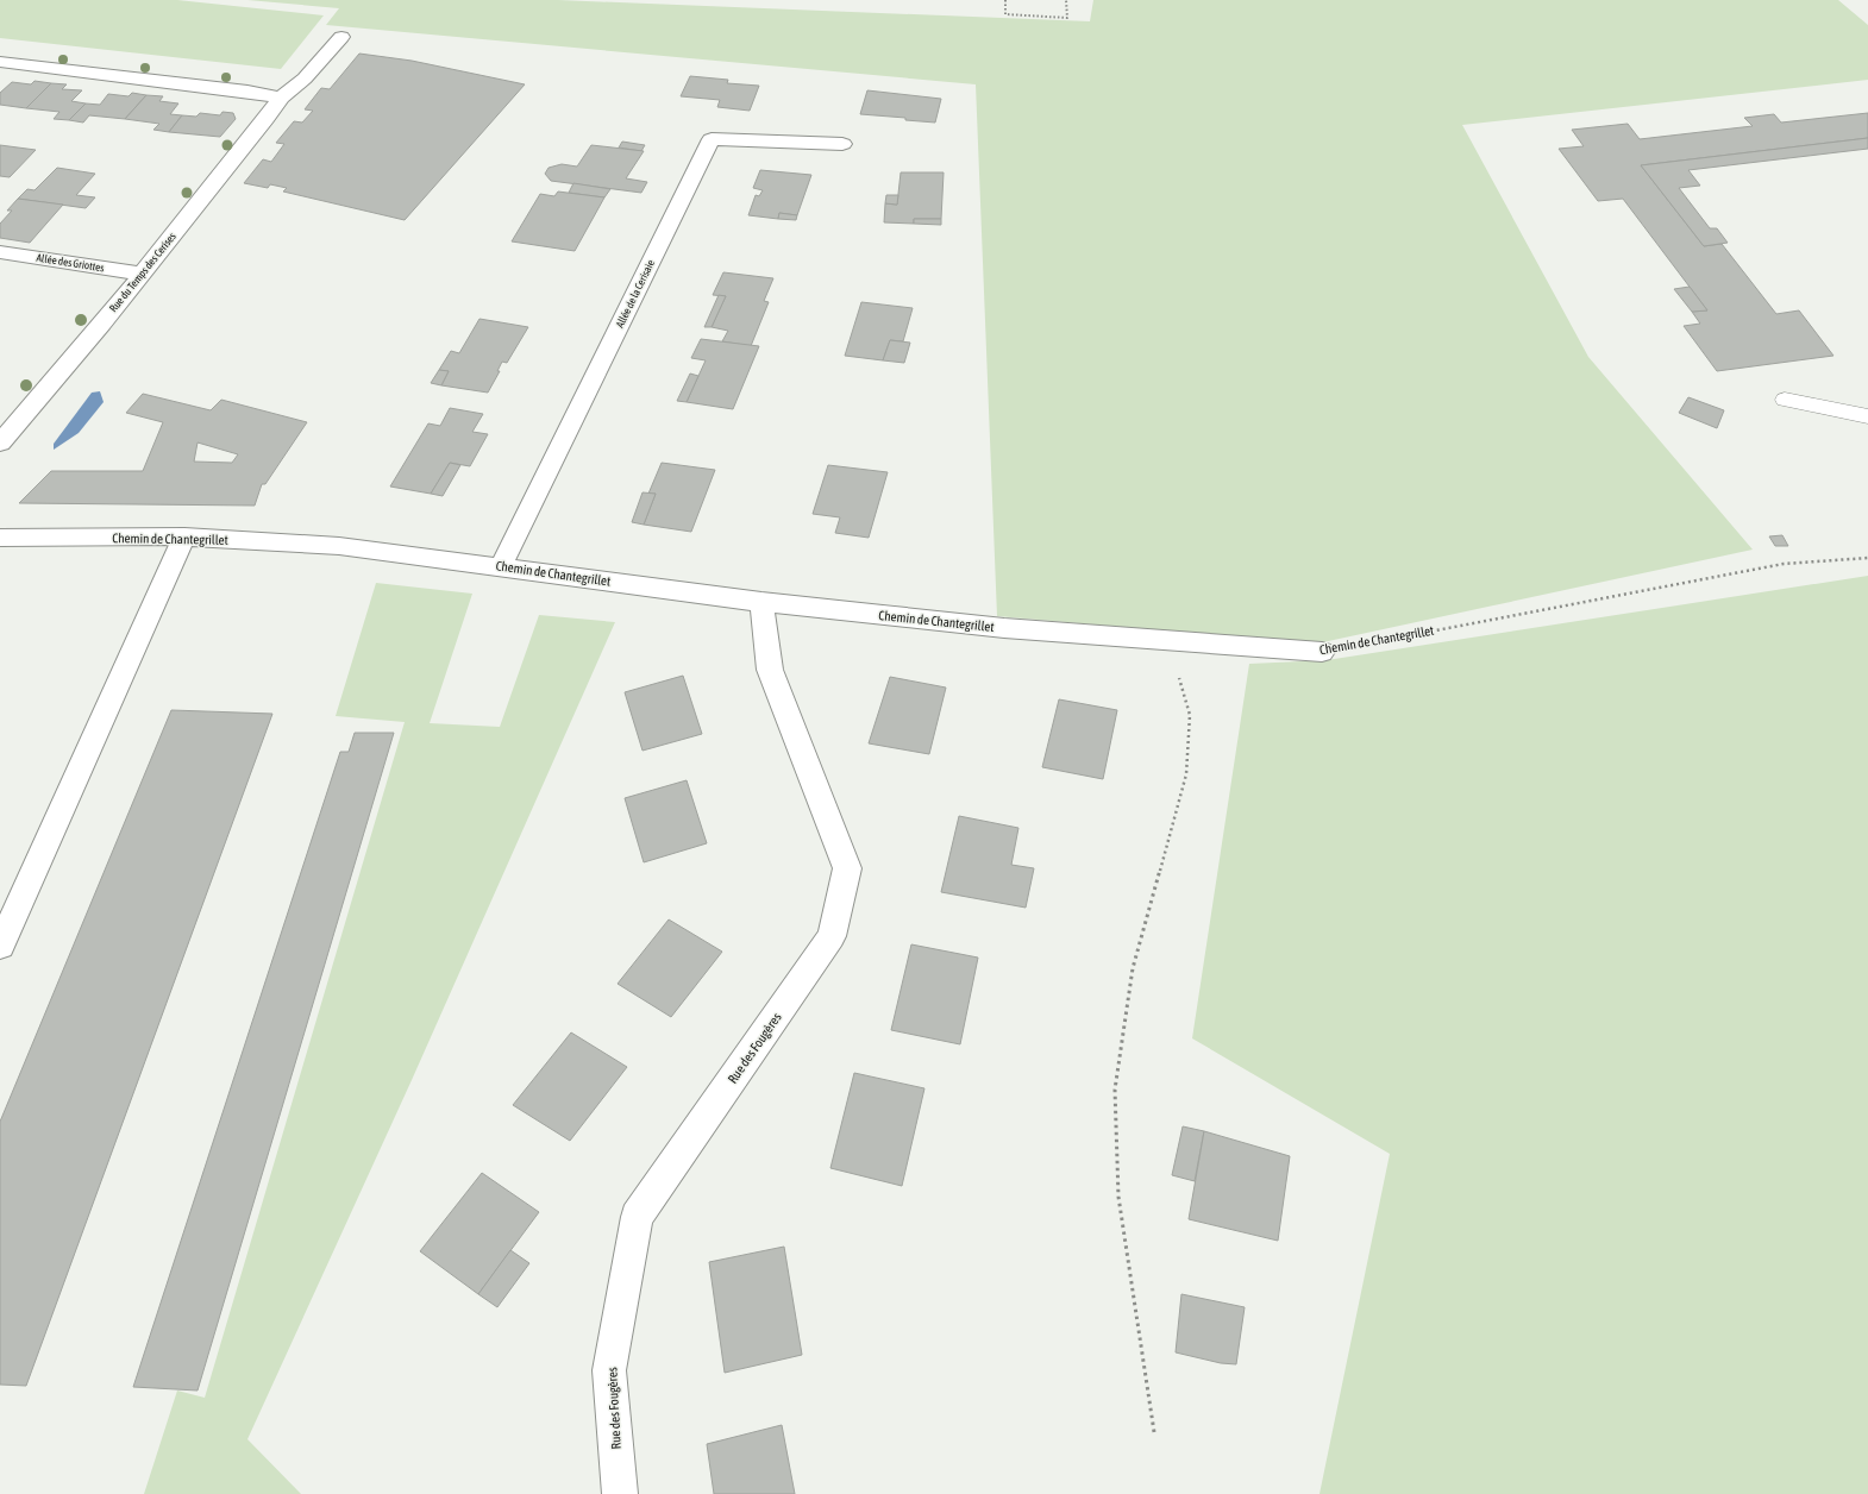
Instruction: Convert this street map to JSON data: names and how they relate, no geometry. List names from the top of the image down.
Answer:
{
  "streets": {
    "street": [
      "Allée des Griottes",
      "Rue du Temps des Cerises",
      "Allée de la Cerisaie",
      "Chemin de Chantegrillet",
      "Rue des Fougères"
    ]
  },
  "crossings": [
    ["Allée des Griottes", "Rue du Temps des Cerises"],
    ["Allée de la Cerisaie", "Chemin de Chantegrillet"],
    ["Chemin de Chantegrillet", "Rue des Fougères"]
  ]
}
